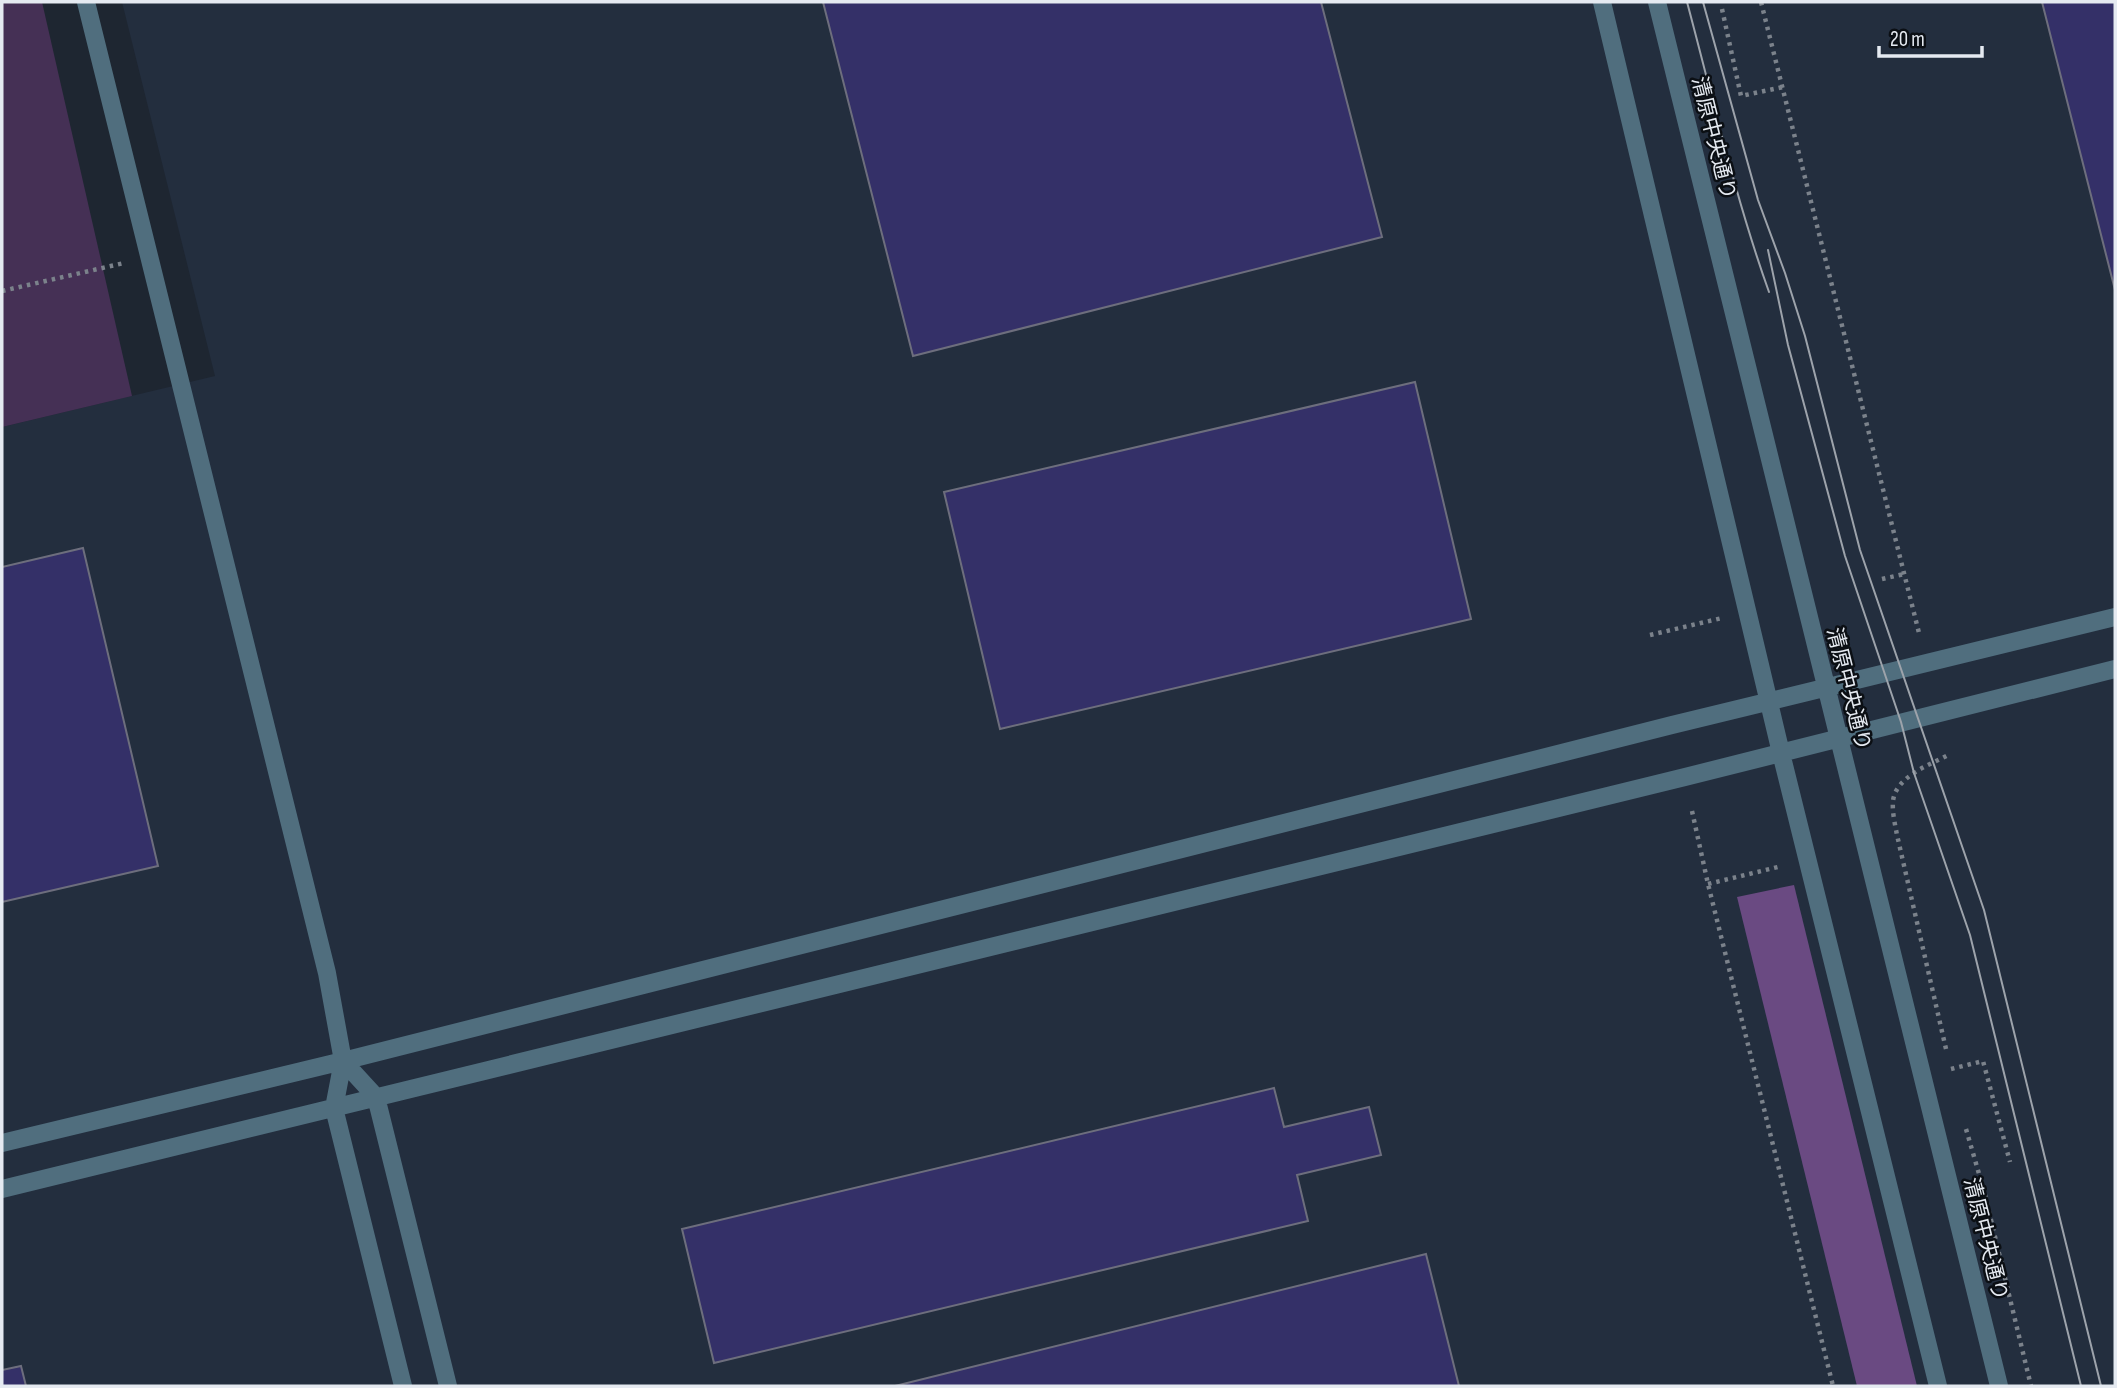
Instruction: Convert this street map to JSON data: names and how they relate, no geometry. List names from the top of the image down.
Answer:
{
  "streets": {
    "street": ["清原中央通り"]
  },
  "scale_bar": "20 m"
}
